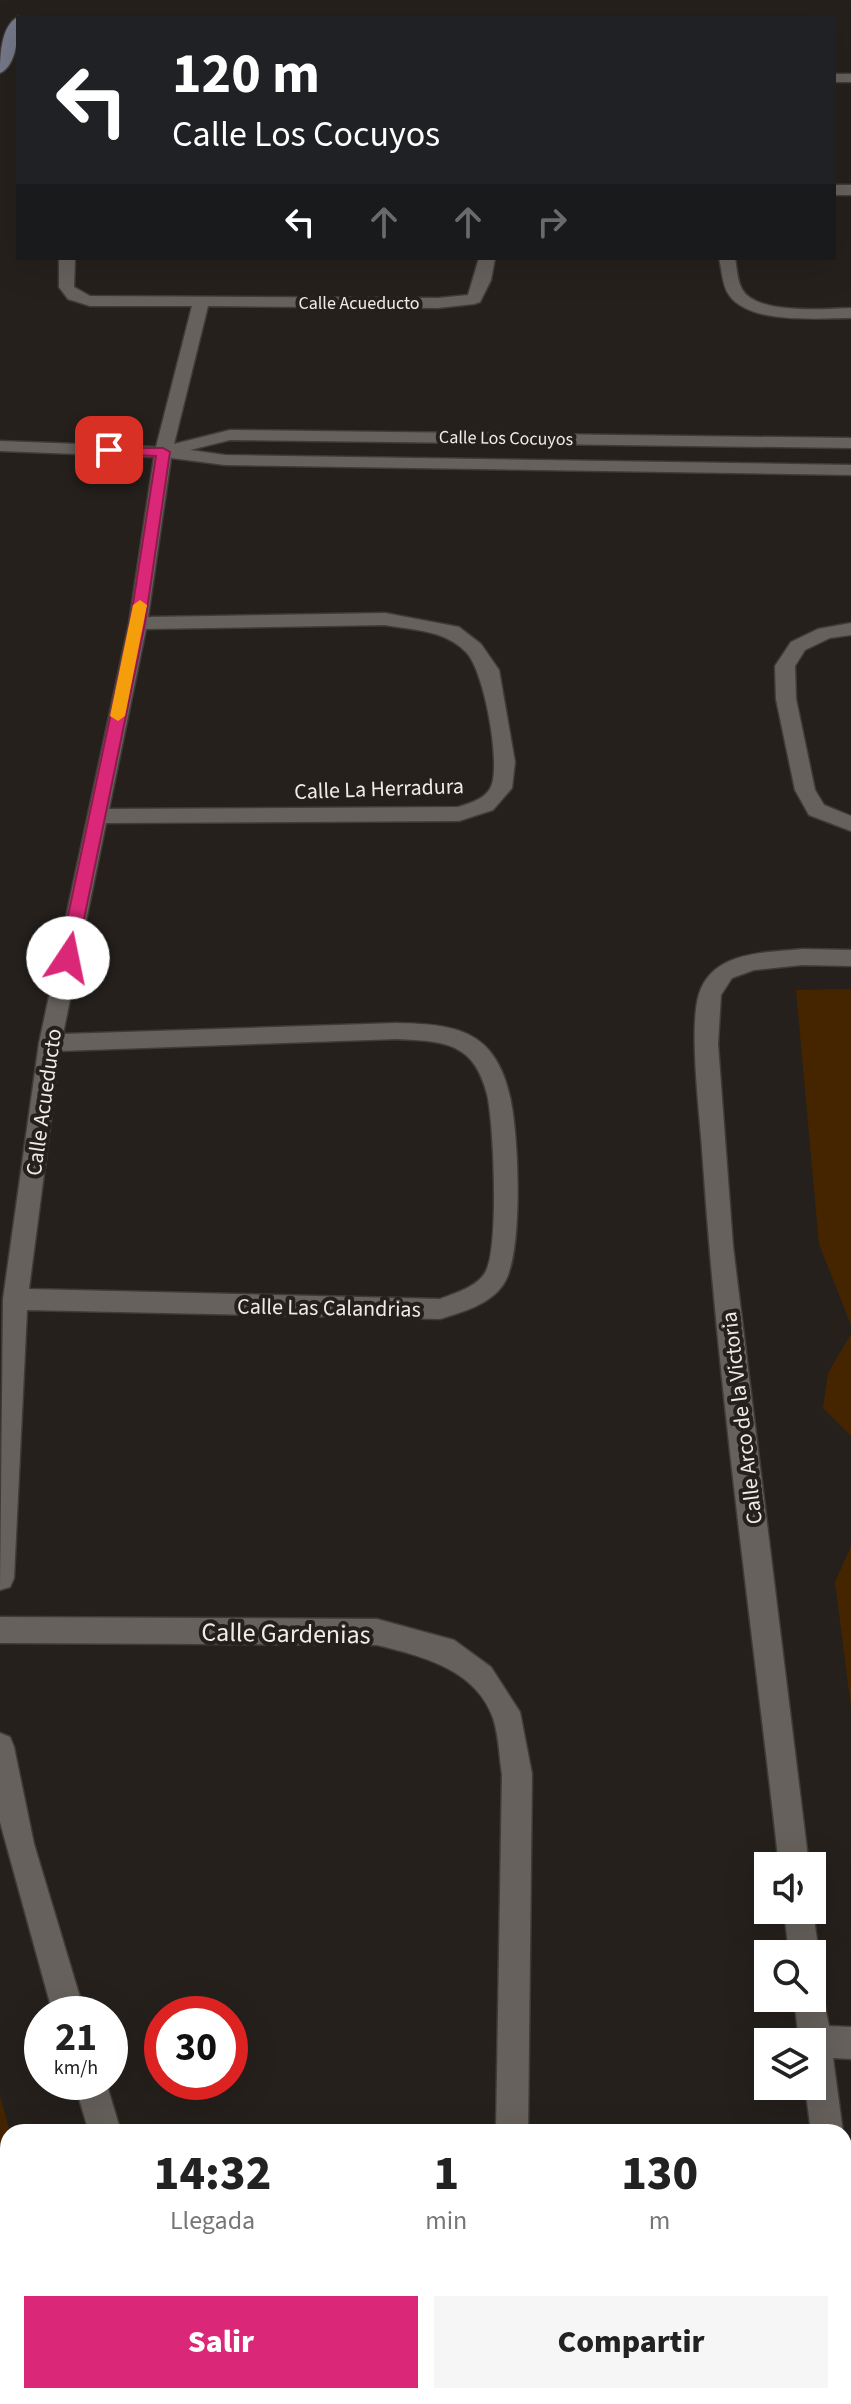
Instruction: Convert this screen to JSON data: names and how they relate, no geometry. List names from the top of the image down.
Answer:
{
  "streets": {
    "street": [
      "Calle Acueducto",
      "Calle Los Cocuyos",
      "Calle La Herradura",
      "Calle Las Calandrias",
      "Calle Arco de la Victoria",
      "Calle Gardenias"
    ]
  },
  "crossings": [
    ["Calle Acueducto", "Calle Los Cocuyos"],
    ["Calle Acueducto", "Calle La Herradura"],
    ["Calle Acueducto", "Calle Las Calandrias"]
  ],
  "page": {
    "turn": ["120 m", "Calle Los Cocuyos"],
    "speed": "21 km/h",
    "limit": "30",
    "eta": [
      "14:32",
      "Llegada",
      "1",
      "min",
      "130",
      "m"
    ],
    "buttons": ["Salir", "Compartir"]
  }
}
